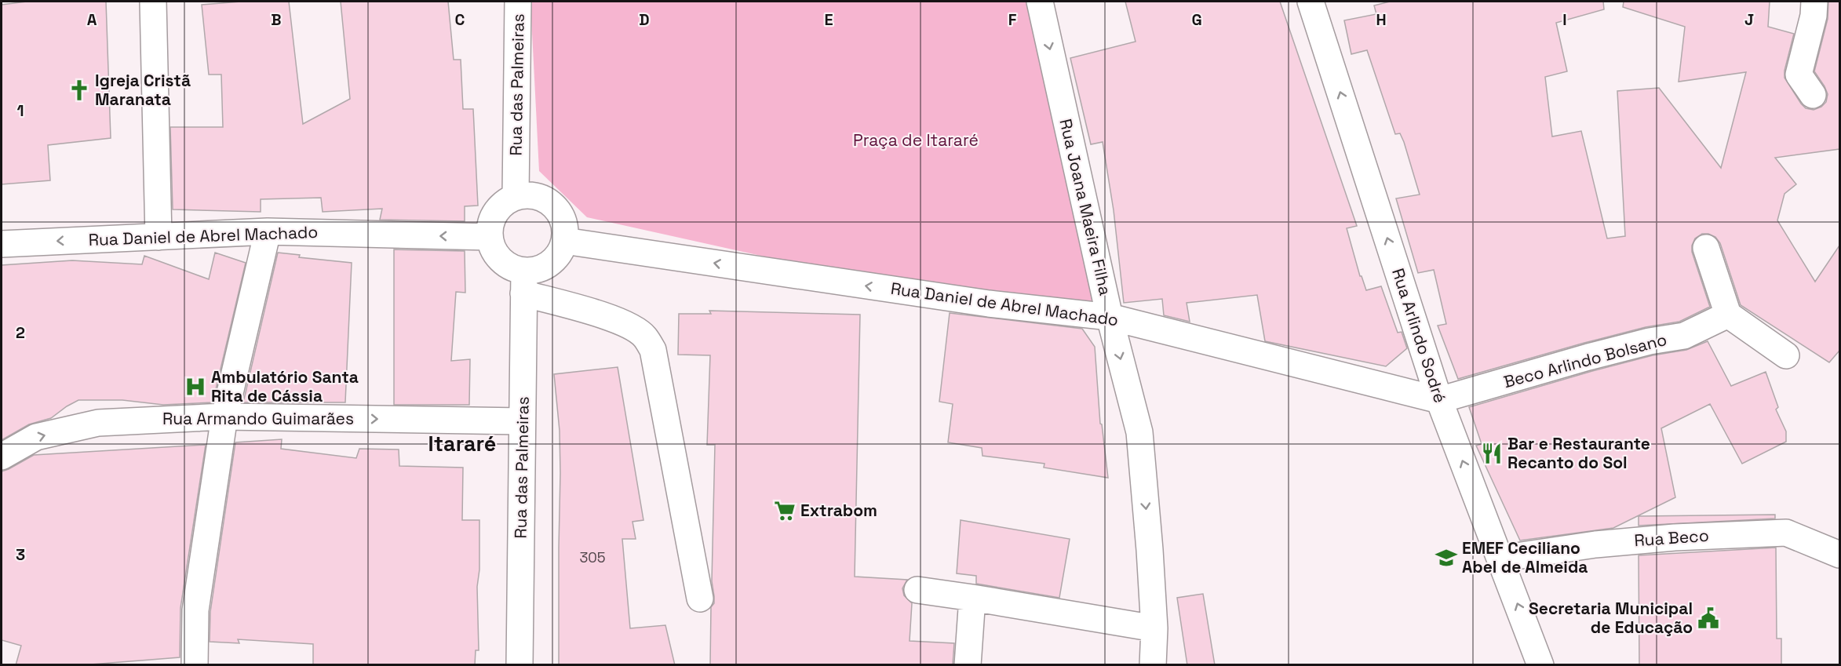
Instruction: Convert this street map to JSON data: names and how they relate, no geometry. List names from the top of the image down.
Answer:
{
  "streets": {
    "street": [
      "Rua das Palmeiras",
      "Rua Joana Maeira Filha",
      "Rua Daniel de Abrel Machado",
      "Rua Arlindo Sodré",
      "Beco Arlindo Bolsano",
      "Rua Armando Guimarães",
      "Rua Beco"
    ]
  },
  "crossings": [
    ["Rua das Palmeiras", "Rua Daniel de Abrel Machado"],
    ["Rua das Palmeiras", "Rua Armando Guimarães"],
    ["Rua Joana Maeira Filha", "Rua Daniel de Abrel Machado"],
    ["Rua Daniel de Abrel Machado", "Rua Arlindo Sodré"],
    ["Rua Daniel de Abrel Machado", "Beco Arlindo Bolsano"],
    ["Rua Arlindo Sodré", "Beco Arlindo Bolsano"],
    ["Rua Arlindo Sodré", "Rua Beco"]
  ],
  "one_way": [
    "Rua Joana Maeira Filha",
    "Rua Daniel de Abrel Machado",
    "Rua Arlindo Sodré",
    "Rua Armando Guimarães"
  ],
  "districts": ["Itararé"],
  "parks": ["Praça de Itararé"],
  "places": {
    "church": ["Igreja Cristã Maranata"],
    "hospital": ["Ambulatório Santa Rita de Cássia"],
    "restaurant": ["Bar e Restaurante Recanto do Sol"],
    "supermarket": ["Extrabom"],
    "school or university": ["EMEF Ceciliano Abel de Almeida"],
    "public building": ["Secretaria Municipal de Educação"]
  },
  "house_numbers": ["305"],
  "grid": {
    "columns": [
      "A",
      "B",
      "C",
      "D",
      "E",
      "F",
      "G",
      "H",
      "I",
      "J"
    ],
    "rows": ["1", "2", "3"]
  }
}
